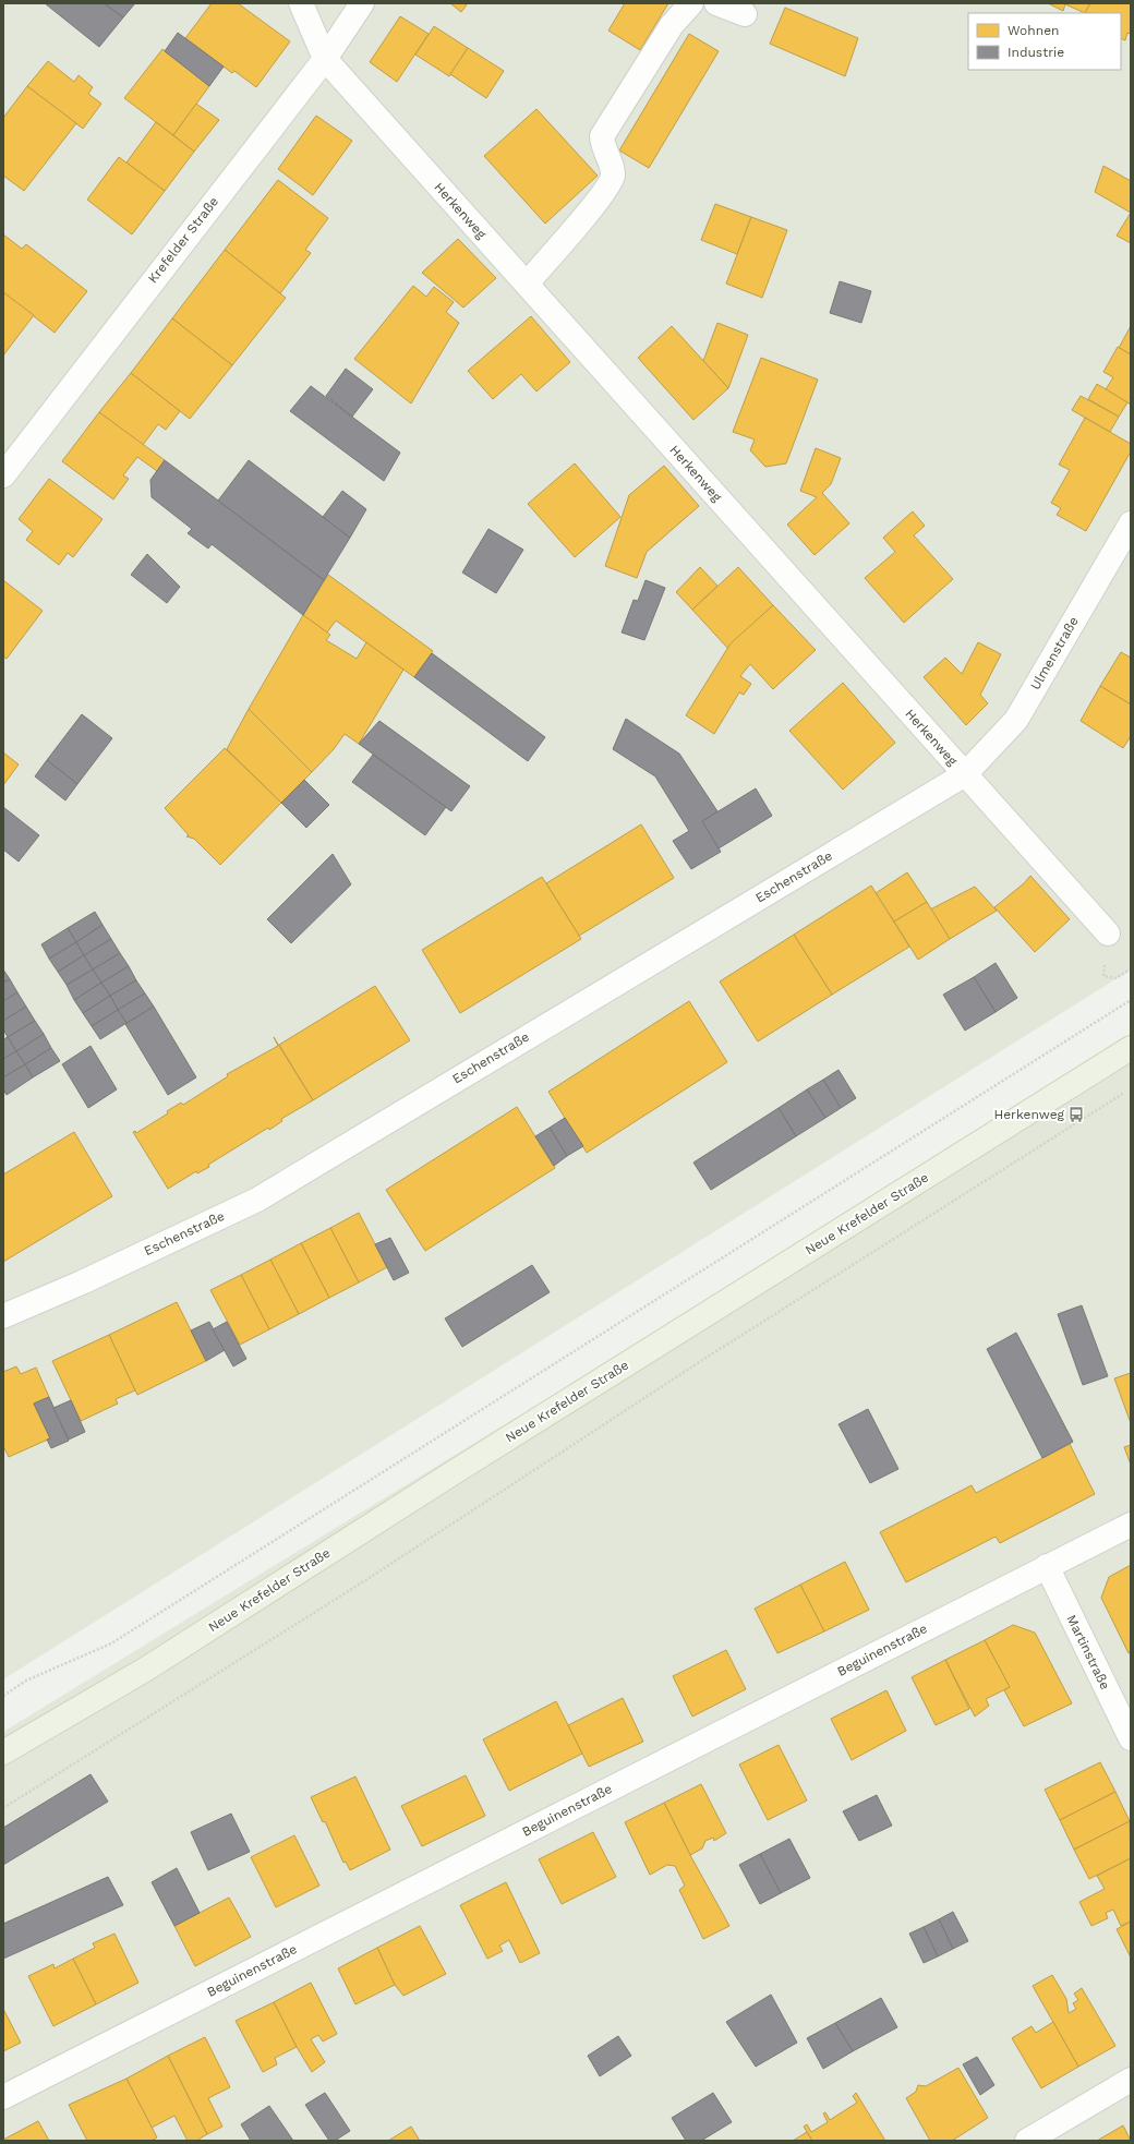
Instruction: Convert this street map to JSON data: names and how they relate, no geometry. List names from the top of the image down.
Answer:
{
  "streets": {
    "main road": ["Neue Krefelder Straße"],
    "street": [
      "Herkenweg",
      "Krefelder Straße",
      "Ulmenstraße",
      "Eschenstraße",
      "Beguinenstraße",
      "Martinstraße"
    ]
  },
  "crossings": [
    ["Herkenweg", "Krefelder Straße"],
    ["Herkenweg", "Ulmenstraße"],
    ["Herkenweg", "Eschenstraße"],
    ["Ulmenstraße", "Eschenstraße"],
    ["Beguinenstraße", "Martinstraße"]
  ],
  "places": {
    "bus stop": ["Herkenweg"]
  },
  "legend": ["Wohnen", "Industrie"]
}
